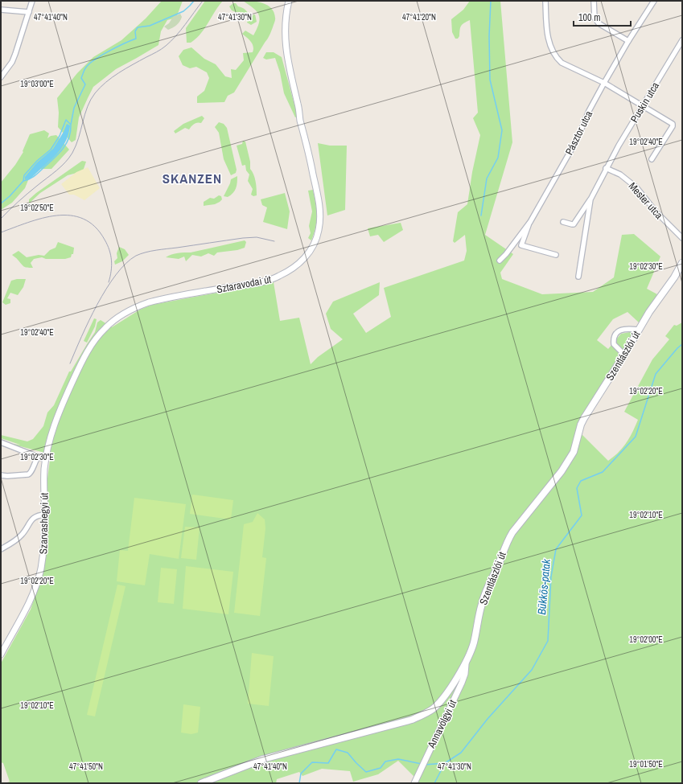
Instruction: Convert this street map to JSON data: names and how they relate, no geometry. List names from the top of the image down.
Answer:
{
  "streets": {
    "main road": ["Szentlászlói út"],
    "street": [
      "Puskin utca",
      "Pásztor utca",
      "Mester utca",
      "Sztaravodai út",
      "Szarvashegyi út",
      "Annavölgyi út"
    ]
  },
  "crossings": [
    ["Puskin utca", "Mester utca"],
    ["Sztaravodai út", "Szarvashegyi út"],
    ["Szentlászlói út", "Annavölgyi út"]
  ],
  "districts": ["SKANZEN"],
  "water": ["Bükkös-patak"],
  "scale_bar": "100 m",
  "coordinates": [
    "47°41'40\"N",
    "47°41'30\"N",
    "47°41'20\"N",
    "19°03'00\"E",
    "19°02'40\"E",
    "19°02'50\"E",
    "19°02'30\"E",
    "19°02'20\"E",
    "19°02'10\"E",
    "19°02'00\"E",
    "19°01'50\"E",
    "47°41'50\"N"
  ]
}
